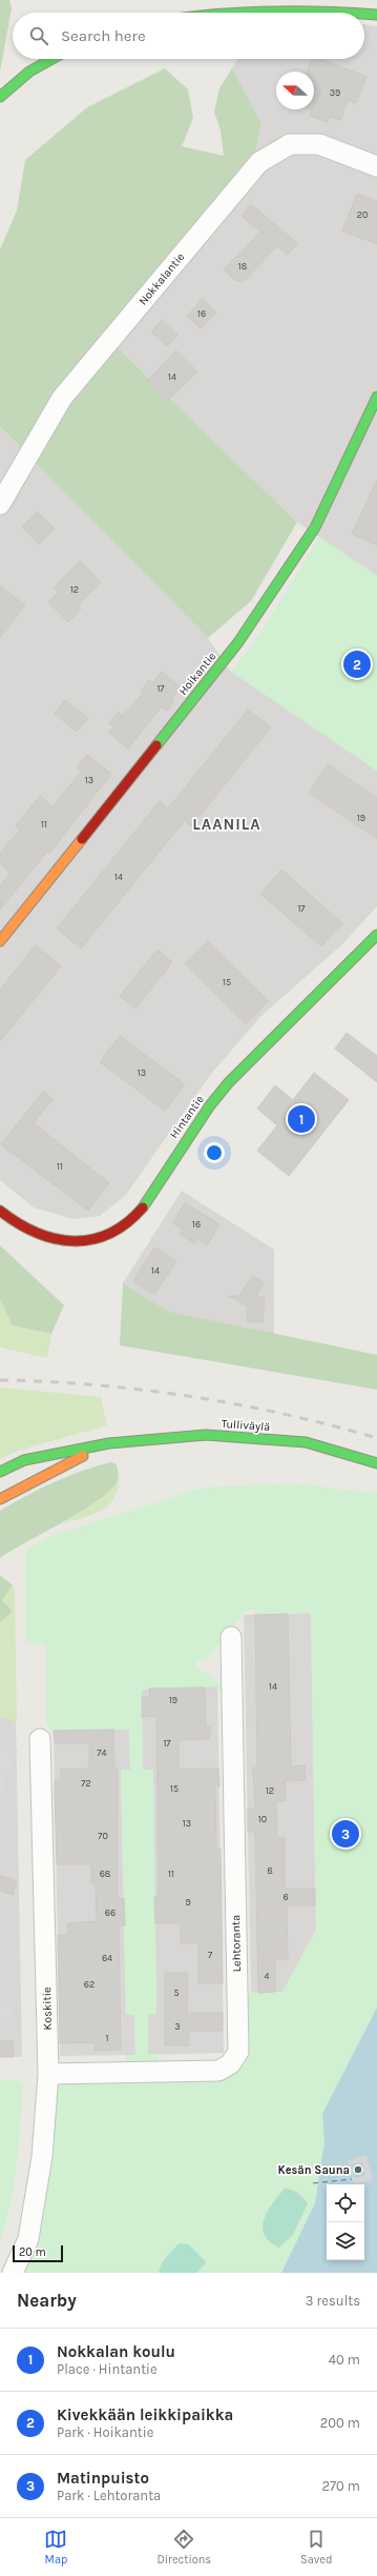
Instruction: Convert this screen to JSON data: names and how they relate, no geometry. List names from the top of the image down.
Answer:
{
  "streets": {
    "main road": ["Hoikantie", "Hintantie", "Tulliväylä"],
    "street": ["Nokkalantie", "Lehtoranta", "Koskitie"]
  },
  "crossings": [
    ["Lehtoranta", "Koskitie"]
  ],
  "districts": ["LAANILA"],
  "places": ["Kesän Sauna"],
  "house_numbers": [
    "39",
    "20",
    "18",
    "16",
    "14",
    "12",
    "17",
    "13",
    "19",
    "11",
    "14",
    "17",
    "15",
    "13",
    "11",
    "16",
    "14",
    "14",
    "19",
    "17",
    "74",
    "72",
    "15",
    "12",
    "10",
    "13",
    "70",
    "8",
    "68",
    "11",
    "6",
    "9",
    "66",
    "7",
    "64",
    "4",
    "62",
    "5",
    "3",
    "1"
  ],
  "scale_bar": "20 m",
  "north": "left",
  "page": {
    "search": "Search here",
    "pins": ["2", "1", "3"],
    "scale": "20 m",
    "heading": ["Nearby", "3 results"],
    "list": [
      {
        "mark": "1",
        "name": "Nokkalan koulu",
        "note": "Place · Hintantie",
        "value": "40 m"
      },
      {
        "mark": "2",
        "name": "Kivekkään leikkipaikka",
        "note": "Park · Hoikantie",
        "value": "200 m"
      },
      {
        "mark": "3",
        "name": "Matinpuisto",
        "note": "Park · Lehtoranta",
        "value": "270 m"
      }
    ],
    "nav": ["Map", "Directions", "Saved"]
  }
}
